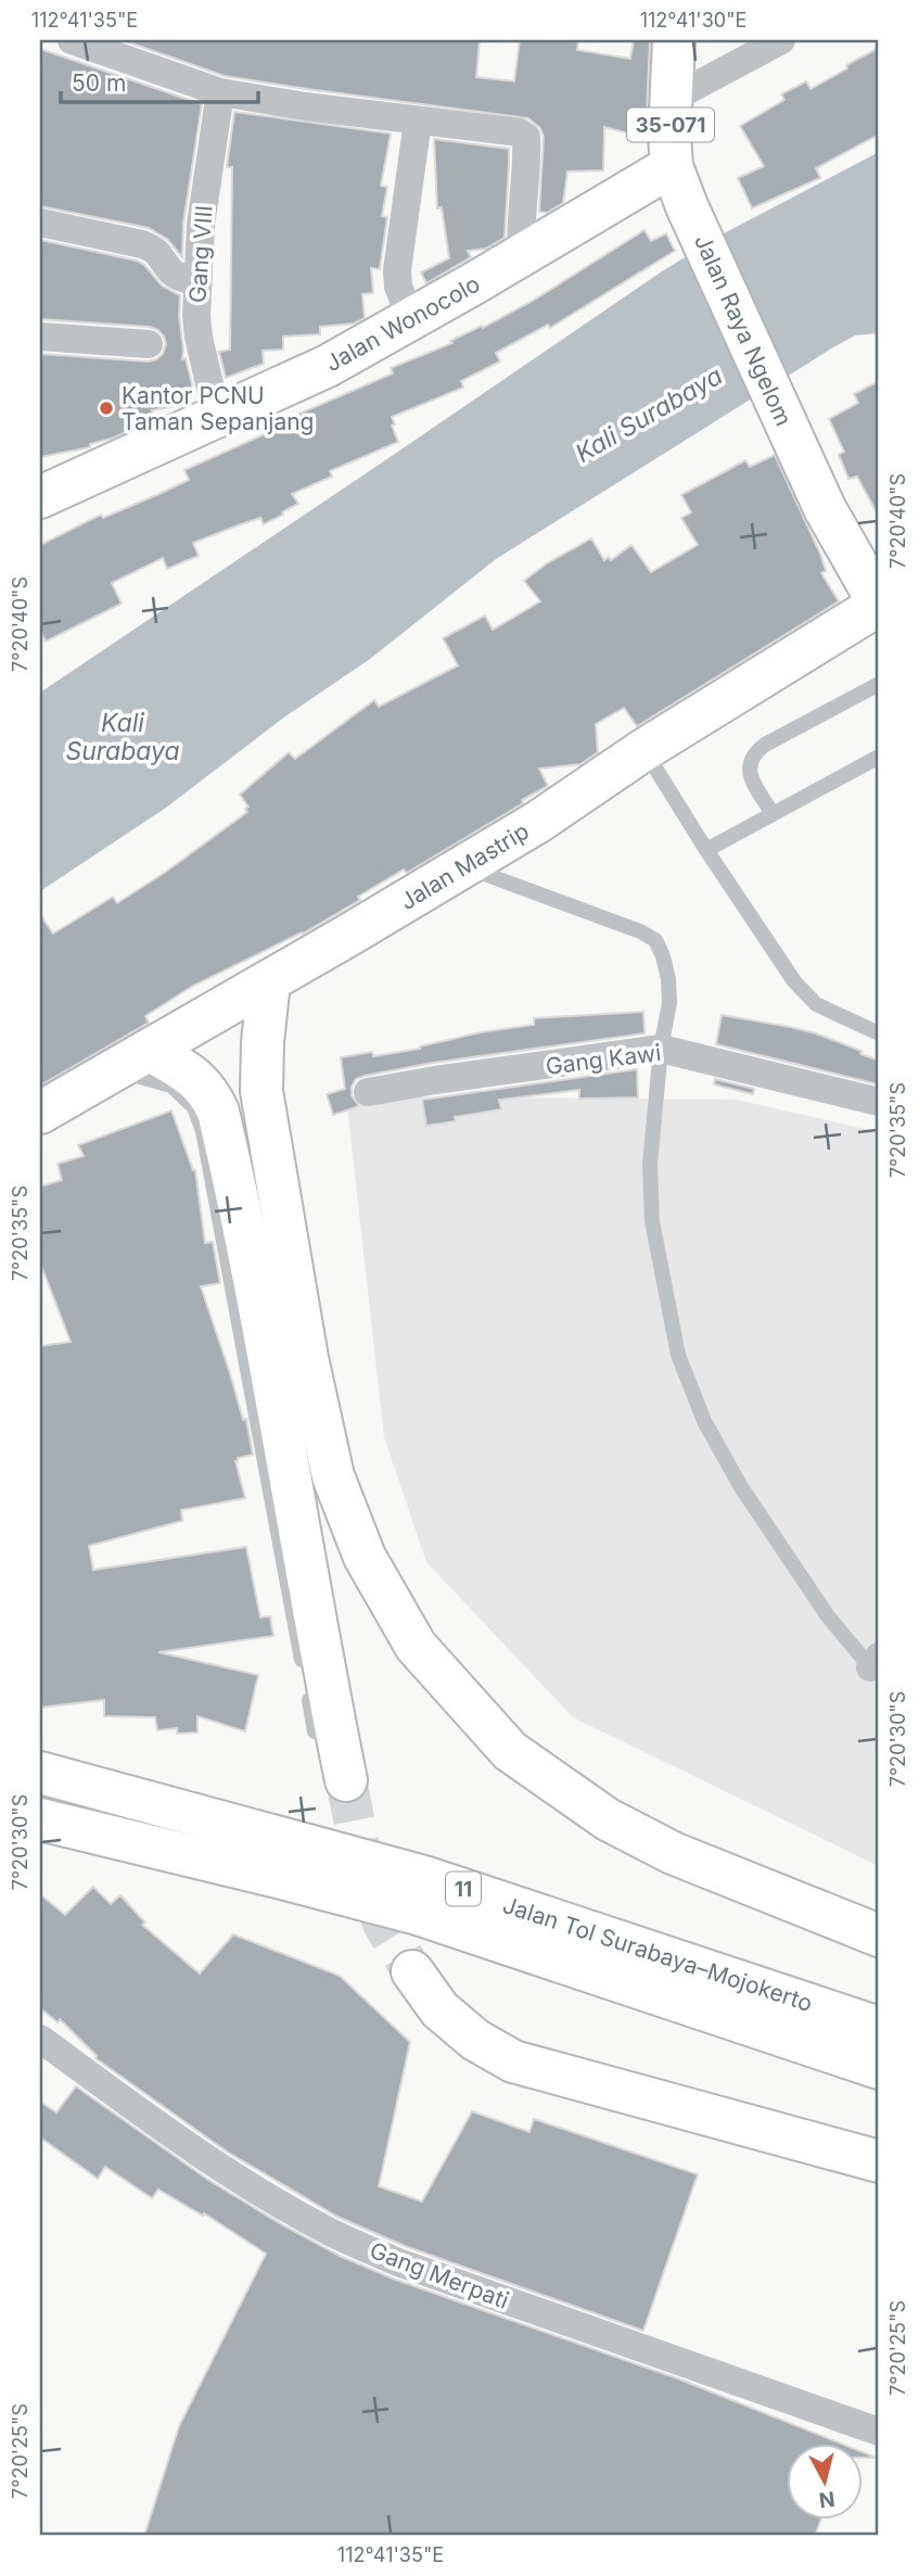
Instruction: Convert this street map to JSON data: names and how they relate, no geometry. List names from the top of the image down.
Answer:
{
  "streets": {
    "main road": [
      "35-071",
      "Jalan Wonocolo",
      "Jalan Raya Ngelom",
      "Jalan Mastrip",
      "11",
      "Jalan Tol Surabaya–Mojokerto"
    ],
    "street": ["Gang VIII", "Gang Kawi", "Gang Merpati"]
  },
  "crossings": [
    ["Gang VIII", "Jalan Wonocolo"],
    ["Jalan Wonocolo", "Jalan Raya Ngelom"],
    ["Jalan Raya Ngelom", "Jalan Mastrip"]
  ],
  "water": ["Kali Surabaya"],
  "places": ["Kantor PCNU Taman Sepanjang"],
  "scale_bar": "50 m",
  "north": "bottom",
  "coordinates": [
    "112°41'35\"E",
    "112°41'30\"E",
    "7°20'40\"S",
    "7°20'35\"S",
    "7°20'30\"S",
    "7°20'25\"S"
  ]
}
